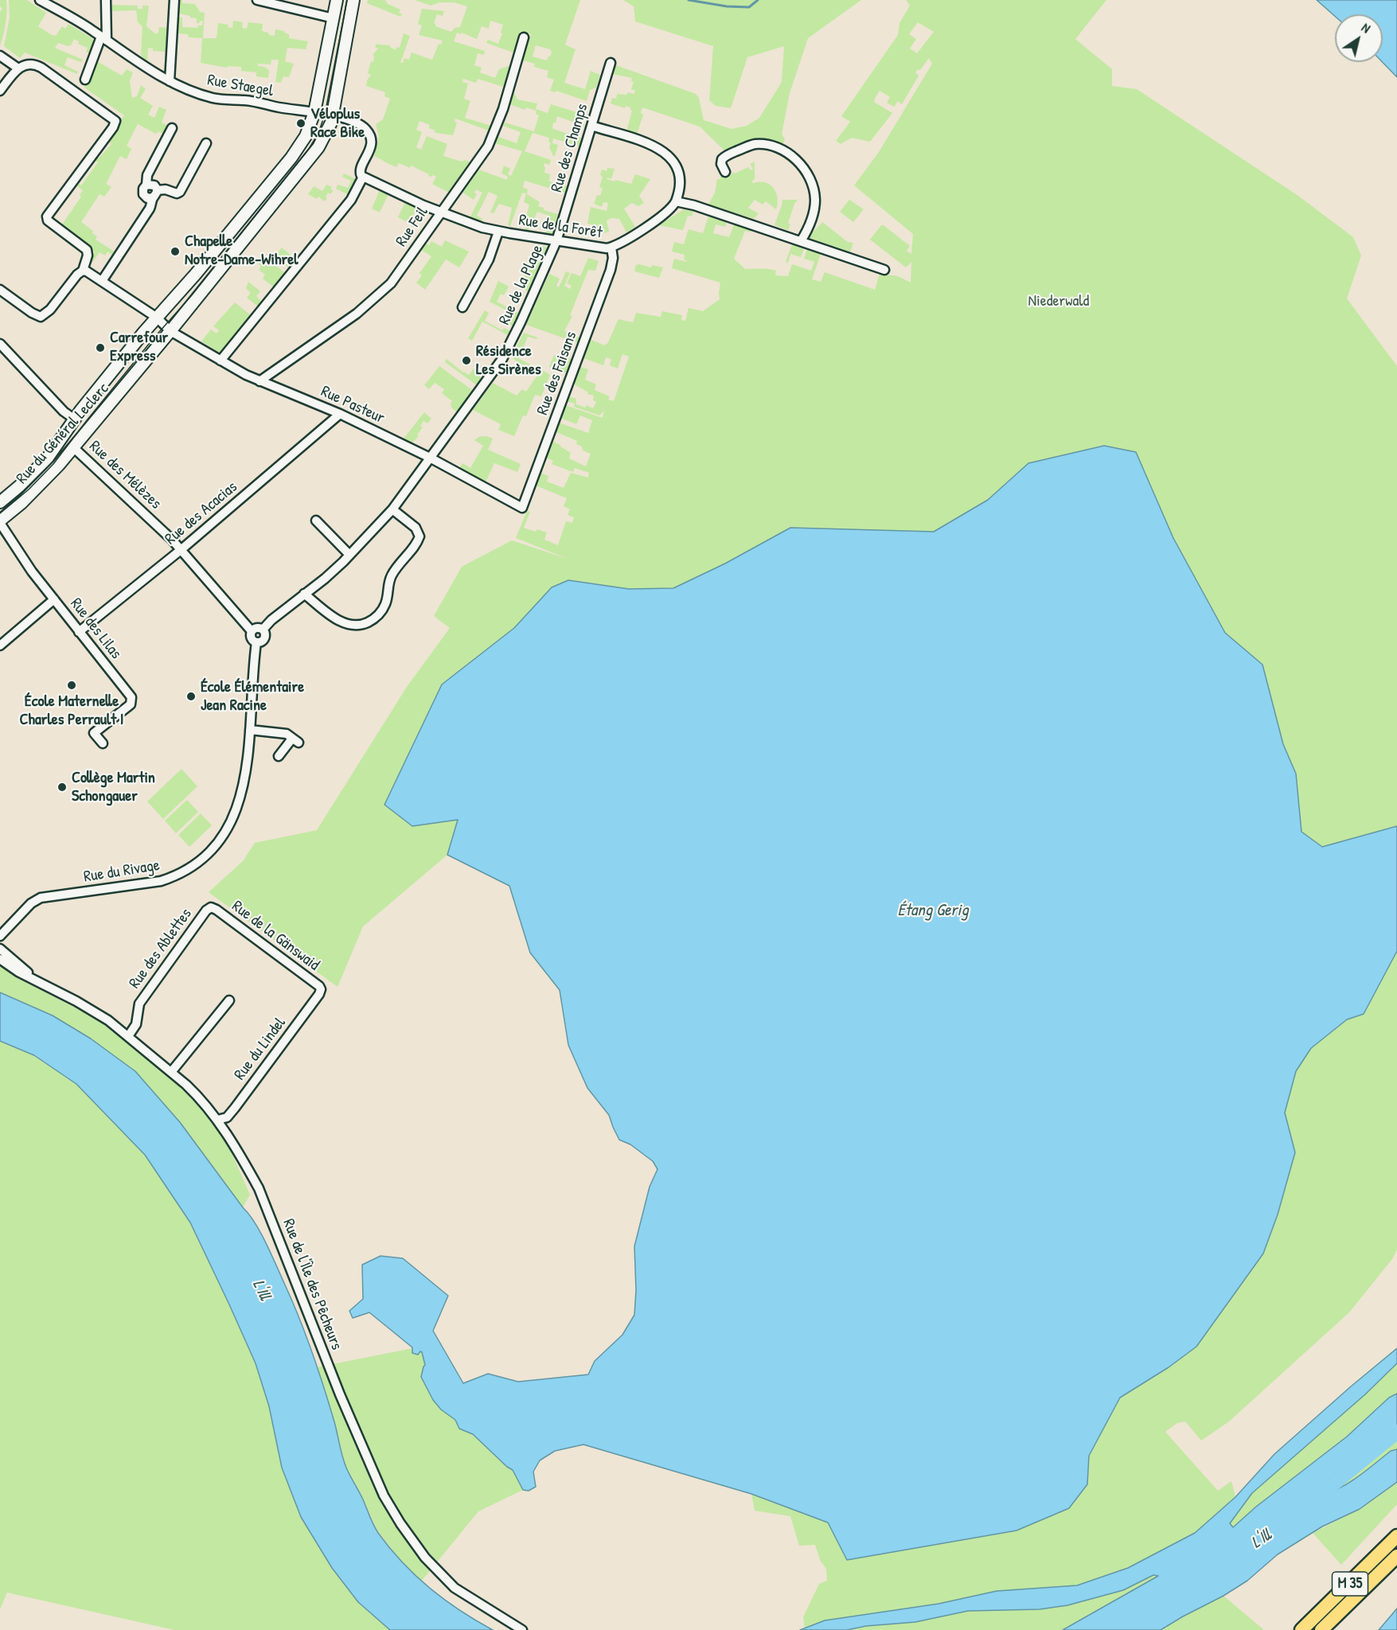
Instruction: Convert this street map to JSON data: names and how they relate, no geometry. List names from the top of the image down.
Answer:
{
  "streets": {
    "highway": ["M 35"],
    "main road": ["Rue du Général Leclerc"],
    "street": [
      "Rue Staegel",
      "Rue des Champs",
      "Rue Feil",
      "Rue de la Forêt",
      "Rue de la Plage",
      "Rue des Faisans",
      "Rue Pasteur",
      "Rue des Mélèzes",
      "Rue des Acacias",
      "Rue des Lilas",
      "Rue du Rivage",
      "Rue de la Gänswaid",
      "Rue des Ablettes",
      "Rue du Lindel",
      "Rue de l'Île des Pêcheurs"
    ]
  },
  "crossings": [
    ["Rue Staegel", "Rue du Général Leclerc"],
    ["Rue des Champs", "Rue de la Forêt"],
    ["Rue des Champs", "Rue de la Plage"],
    ["Rue Feil", "Rue de la Forêt"],
    ["Rue Feil", "Rue Pasteur"],
    ["Rue de la Forêt", "Rue de la Plage"],
    ["Rue de la Forêt", "Rue des Faisans"],
    ["Rue de la Plage", "Rue Pasteur"],
    ["Rue des Faisans", "Rue Pasteur"],
    ["Rue Pasteur", "Rue du Général Leclerc"],
    ["Rue Pasteur", "Rue des Acacias"],
    ["Rue du Général Leclerc", "Rue des Mélèzes"],
    ["Rue du Général Leclerc", "Rue des Lilas"],
    ["Rue des Mélèzes", "Rue des Acacias"],
    ["Rue des Mélèzes", "Rue du Rivage"],
    ["Rue des Acacias", "Rue des Lilas"],
    ["Rue de la Gänswaid", "Rue des Ablettes"],
    ["Rue de la Gänswaid", "Rue du Lindel"],
    ["Rue des Ablettes", "Rue de l'Île des Pêcheurs"],
    ["Rue du Lindel", "Rue de l'Île des Pêcheurs"]
  ],
  "water": ["Étang Gerig", "L'Ill"],
  "parks": ["Niederwald"],
  "places": [
    "Véloplus Race Bike",
    "Chapelle Notre-Dame-Wihrel",
    "Carrefour Express",
    "Résidence Les Sirènes",
    "École Maternelle Charles Perrault I",
    "École Élémentaire Jean Racine",
    "Collège Martin Schongauer"
  ],
  "north": "top right"
}
